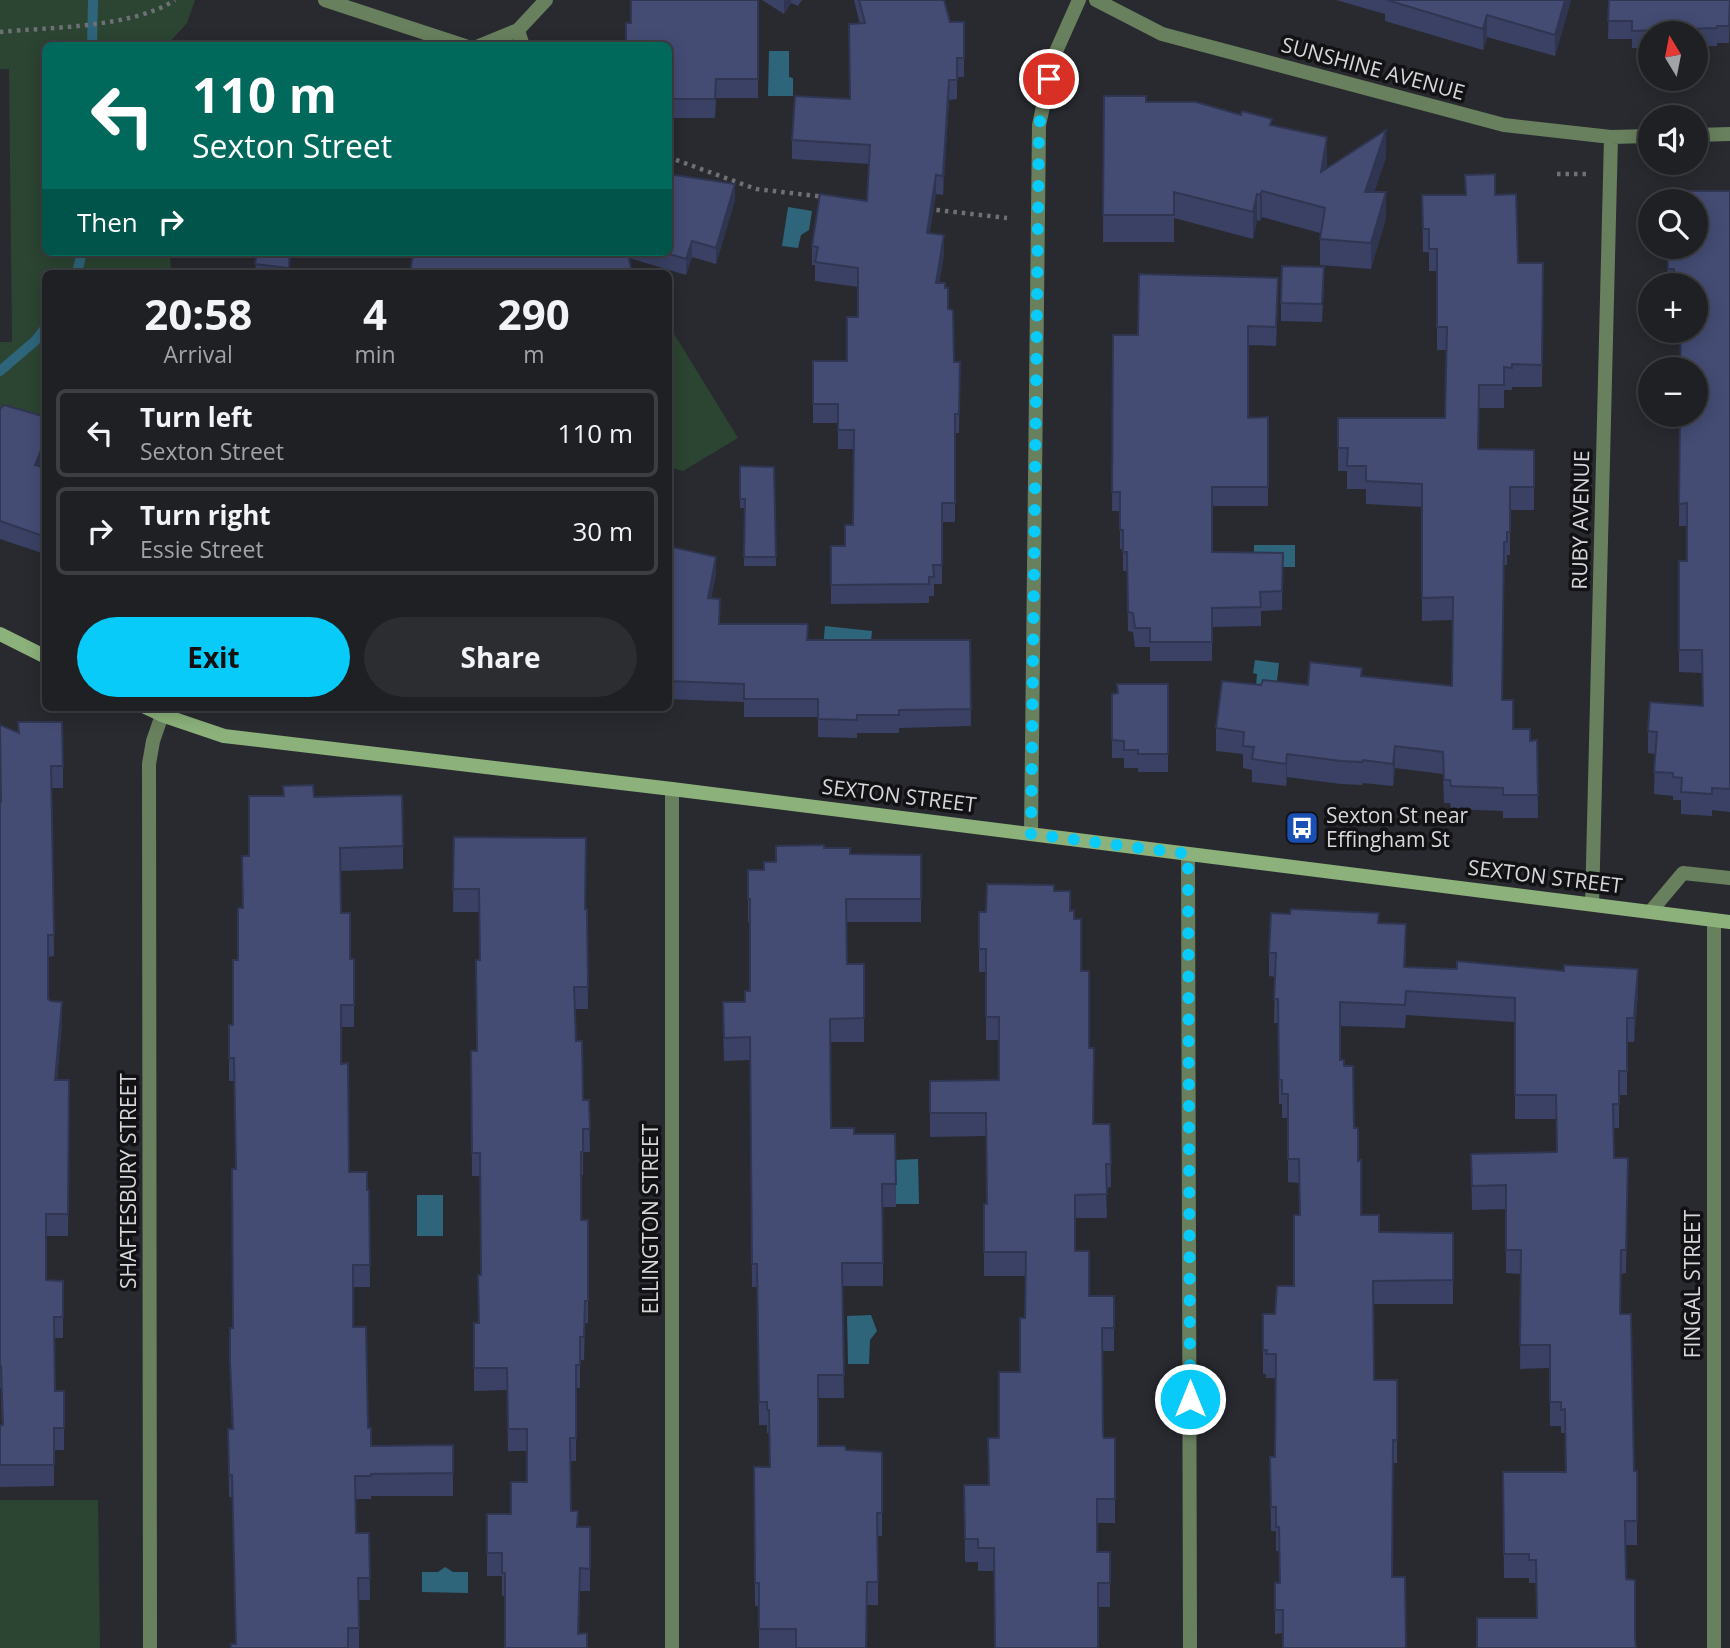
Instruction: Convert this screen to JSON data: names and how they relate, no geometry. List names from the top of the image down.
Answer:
{
  "streets": {
    "main road": ["SEXTON STREET"],
    "street": [
      "SUNSHINE AVENUE",
      "RUBY AVENUE",
      "SHAFTESBURY STREET",
      "ELLINGTON STREET",
      "FINGAL STREET"
    ]
  },
  "crossings": [
    ["SUNSHINE AVENUE", "RUBY AVENUE"],
    ["RUBY AVENUE", "SEXTON STREET"],
    ["SEXTON STREET", "SHAFTESBURY STREET"],
    ["SEXTON STREET", "ELLINGTON STREET"],
    ["SEXTON STREET", "FINGAL STREET"]
  ],
  "places": {
    "bus stop": ["Sexton St near Effingham St"]
  },
  "north": "top",
  "page": {
    "map_buttons": ["+", "−"],
    "turn": ["110 m", "Sexton Street"],
    "then": "Then",
    "eta": [
      "20:58",
      "Arrival",
      "4",
      "min",
      "290",
      "m"
    ],
    "list": [
      {
        "name": "Turn left",
        "note": "Sexton Street",
        "value": "110 m"
      },
      {
        "name": "Turn right",
        "note": "Essie Street",
        "value": "30 m"
      }
    ],
    "buttons": ["Exit", "Share"]
  }
}
